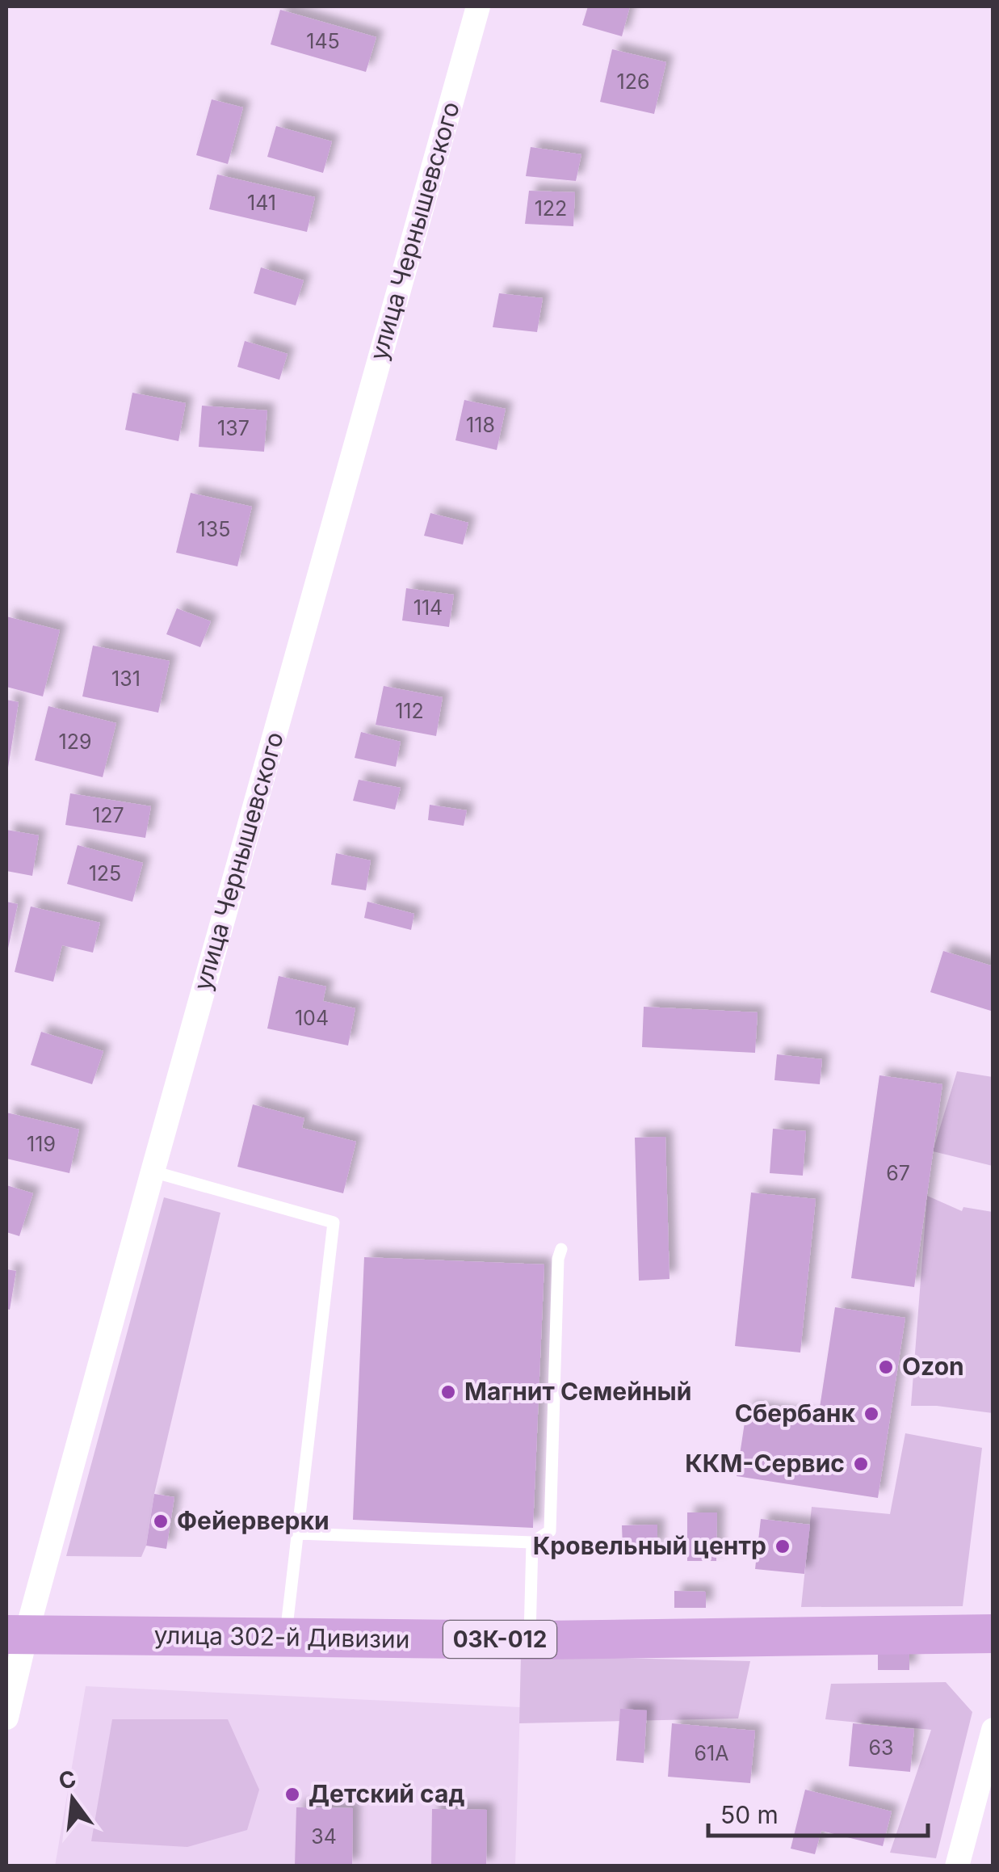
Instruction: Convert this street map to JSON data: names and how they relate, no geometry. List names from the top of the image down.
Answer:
{
  "streets": {
    "main road": ["улица 302-й Дивизии", "03К-012"],
    "street": ["улица Чернышевского"]
  },
  "crossings": [
    ["улица Чернышевского", "улица 302-й Дивизии"]
  ],
  "places": [
    "Ozon",
    "Магнит Семейный",
    "Сбербанк",
    "ККМ-Сервис",
    "Фейерверки",
    "Кровельный центр",
    "Детский сад"
  ],
  "house_numbers": [
    "145",
    "126",
    "141",
    "122",
    "118",
    "137",
    "135",
    "114",
    "131",
    "112",
    "129",
    "127",
    "125",
    "104",
    "119",
    "67",
    "63",
    "61А",
    "34"
  ],
  "scale_bar": "50 m",
  "north": "top"
}
